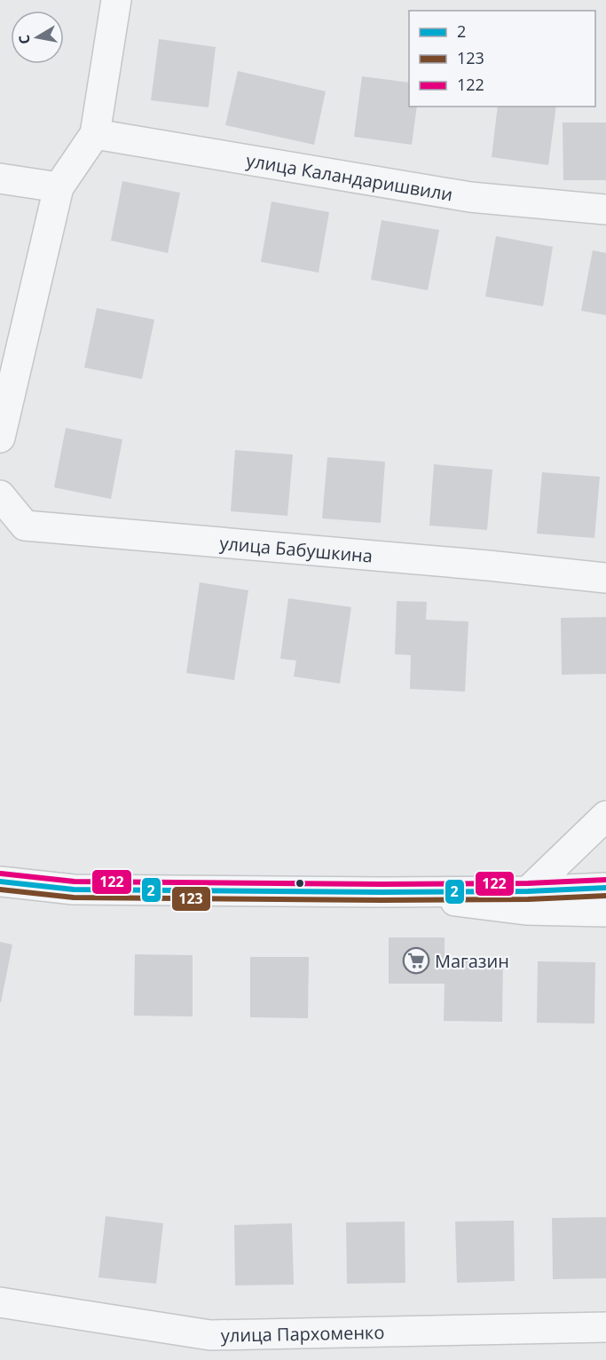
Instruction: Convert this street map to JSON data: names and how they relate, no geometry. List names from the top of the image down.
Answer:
{
  "streets": {
    "street": ["улица Каландаришвили", "улица Бабушкина", "улица Пархоменко"]
  },
  "places": {
    "supermarket": ["Магазин"]
  },
  "lines": ["transit line 122", "transit line 2", "transit line 123"],
  "legend": ["2", "123", "122"],
  "north": "left"
}
